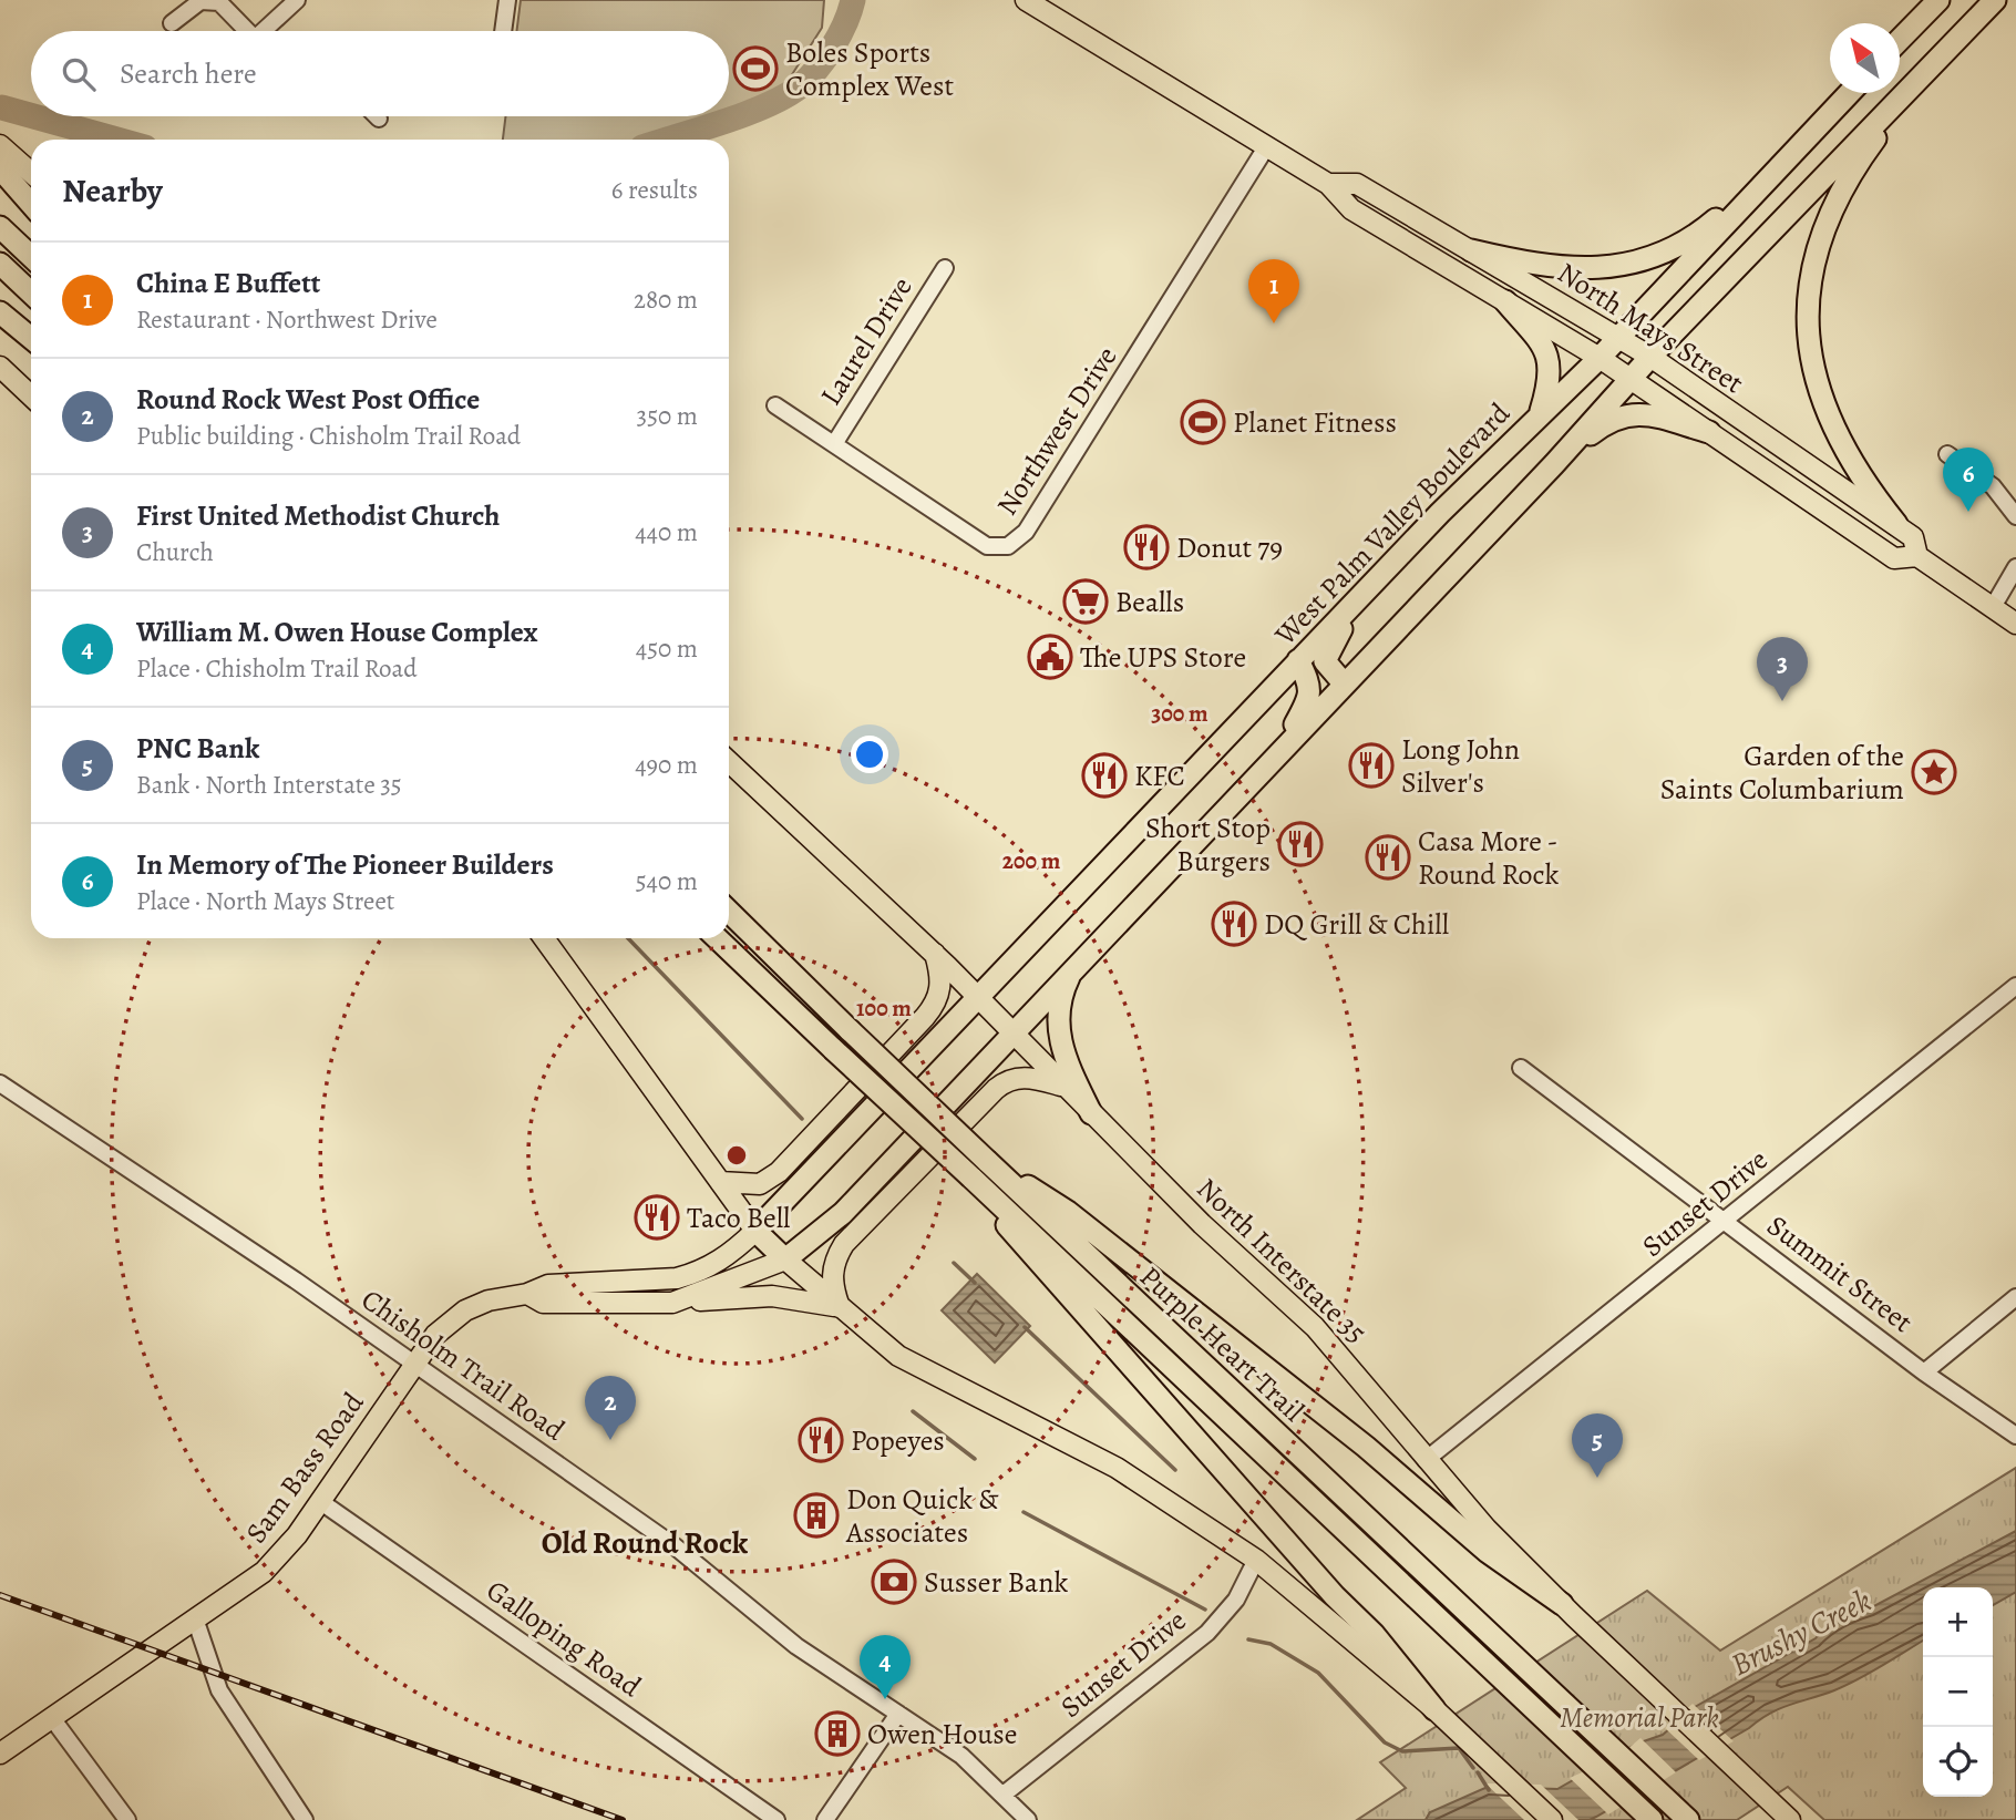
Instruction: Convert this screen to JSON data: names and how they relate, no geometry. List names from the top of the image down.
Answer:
{
  "streets": {
    "highway": ["West Palm Valley Boulevard", "Purple Heart Trail"],
    "main road": ["North Mays Street", "North Interstate 35", "Sam Bass Road"],
    "street": [
      "Laurel Drive",
      "Northwest Drive",
      "Sunset Drive",
      "Summit Street",
      "Chisholm Trail Road",
      "Galloping Road"
    ]
  },
  "crossings": [
    ["North Mays Street", "Northwest Drive"],
    ["North Mays Street", "West Palm Valley Boulevard"],
    ["Laurel Drive", "Northwest Drive"],
    ["West Palm Valley Boulevard", "North Interstate 35"],
    ["West Palm Valley Boulevard", "Sam Bass Road"],
    ["Sunset Drive", "North Interstate 35"],
    ["Sunset Drive", "Summit Street"],
    ["Sunset Drive", "Chisholm Trail Road"],
    ["Chisholm Trail Road", "Sam Bass Road"],
    ["Sam Bass Road", "Galloping Road"]
  ],
  "districts": ["Old Round Rock"],
  "water": ["Brushy Creek"],
  "parks": ["Memorial Park"],
  "places": {
    "sports": ["Boles Sports Complex West", "Planet Fitness"],
    "restaurant": [
      "Donut 79",
      "Long John Silver's",
      "KFC",
      "Short Stop Burgers",
      "Casa More - Round Rock",
      "DQ Grill & Chill",
      "Taco Bell",
      "Popeyes"
    ],
    "supermarket": ["Bealls"],
    "public building": ["The UPS Store"],
    "place": ["Garden of the Saints Columbarium"],
    "building": ["Don Quick & Associates", "Owen House"],
    "bank": ["Susser Bank"]
  },
  "north": "top left",
  "page": {
    "search": "Search here",
    "heading": ["Nearby", "6 results"],
    "list": [
      {
        "mark": "1",
        "name": "China E Buffett",
        "note": "Restaurant · Northwest Drive",
        "value": "280 m"
      },
      {
        "mark": "2",
        "name": "Round Rock West Post Office",
        "note": "Public building · Chisholm Trail Road",
        "value": "350 m"
      },
      {
        "mark": "3",
        "name": "First United Methodist Church",
        "note": "Church",
        "value": "440 m"
      },
      {
        "mark": "4",
        "name": "William M. Owen House Complex",
        "note": "Place · Chisholm Trail Road",
        "value": "450 m"
      },
      {
        "mark": "5",
        "name": "PNC Bank",
        "note": "Bank · North Interstate 35",
        "value": "490 m"
      },
      {
        "mark": "6",
        "name": "In Memory of The Pioneer Builders",
        "note": "Place · North Mays Street",
        "value": "540 m"
      }
    ],
    "pins": [
      "1",
      "6",
      "3",
      "2",
      "5",
      "4"
    ],
    "map_buttons": ["+", "−"]
  },
  "rings": ["300 m", "200 m", "100 m"]
}
